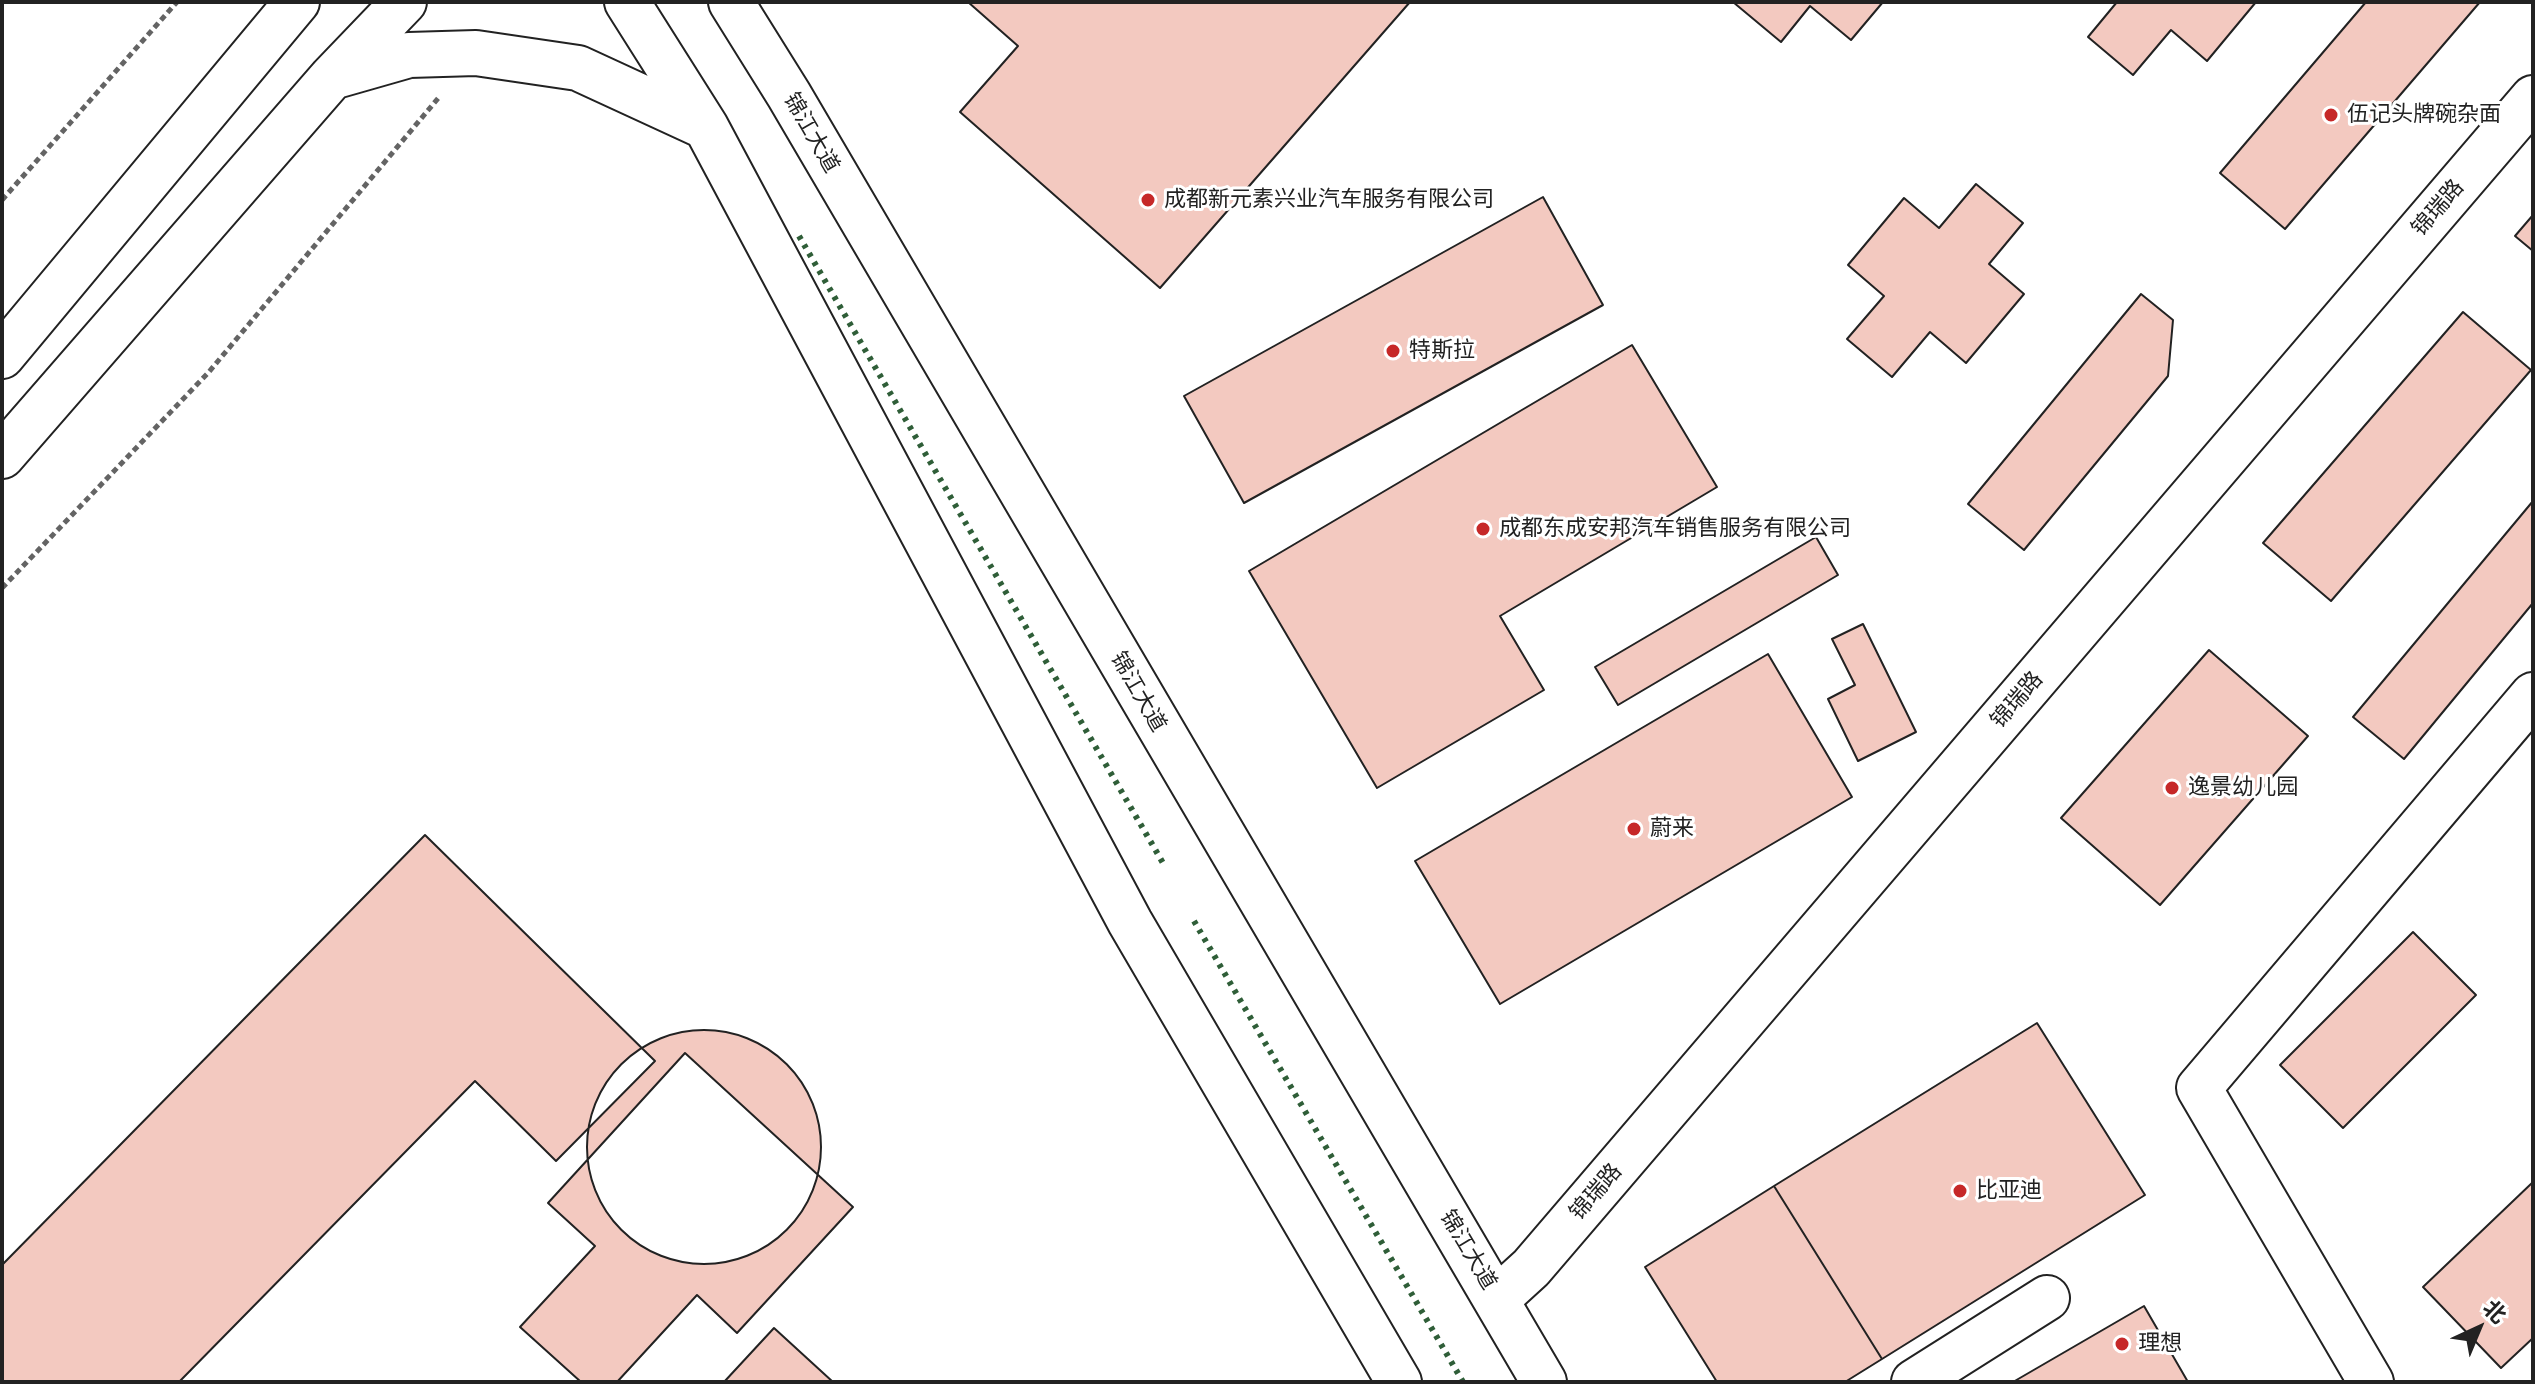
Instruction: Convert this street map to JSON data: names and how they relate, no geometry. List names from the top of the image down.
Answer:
{
  "streets": {
    "main road": ["锦江大道", "锦瑞路"]
  },
  "crossings": [
    ["锦江大道", "锦瑞路"]
  ],
  "places": [
    "伍记头牌碗杂面",
    "成都新元素兴业汽车服务有限公司",
    "特斯拉",
    "成都东成安邦汽车销售服务有限公司",
    "逸景幼儿园",
    "蔚来",
    "比亚迪",
    "理想"
  ],
  "north": "top right"
}
